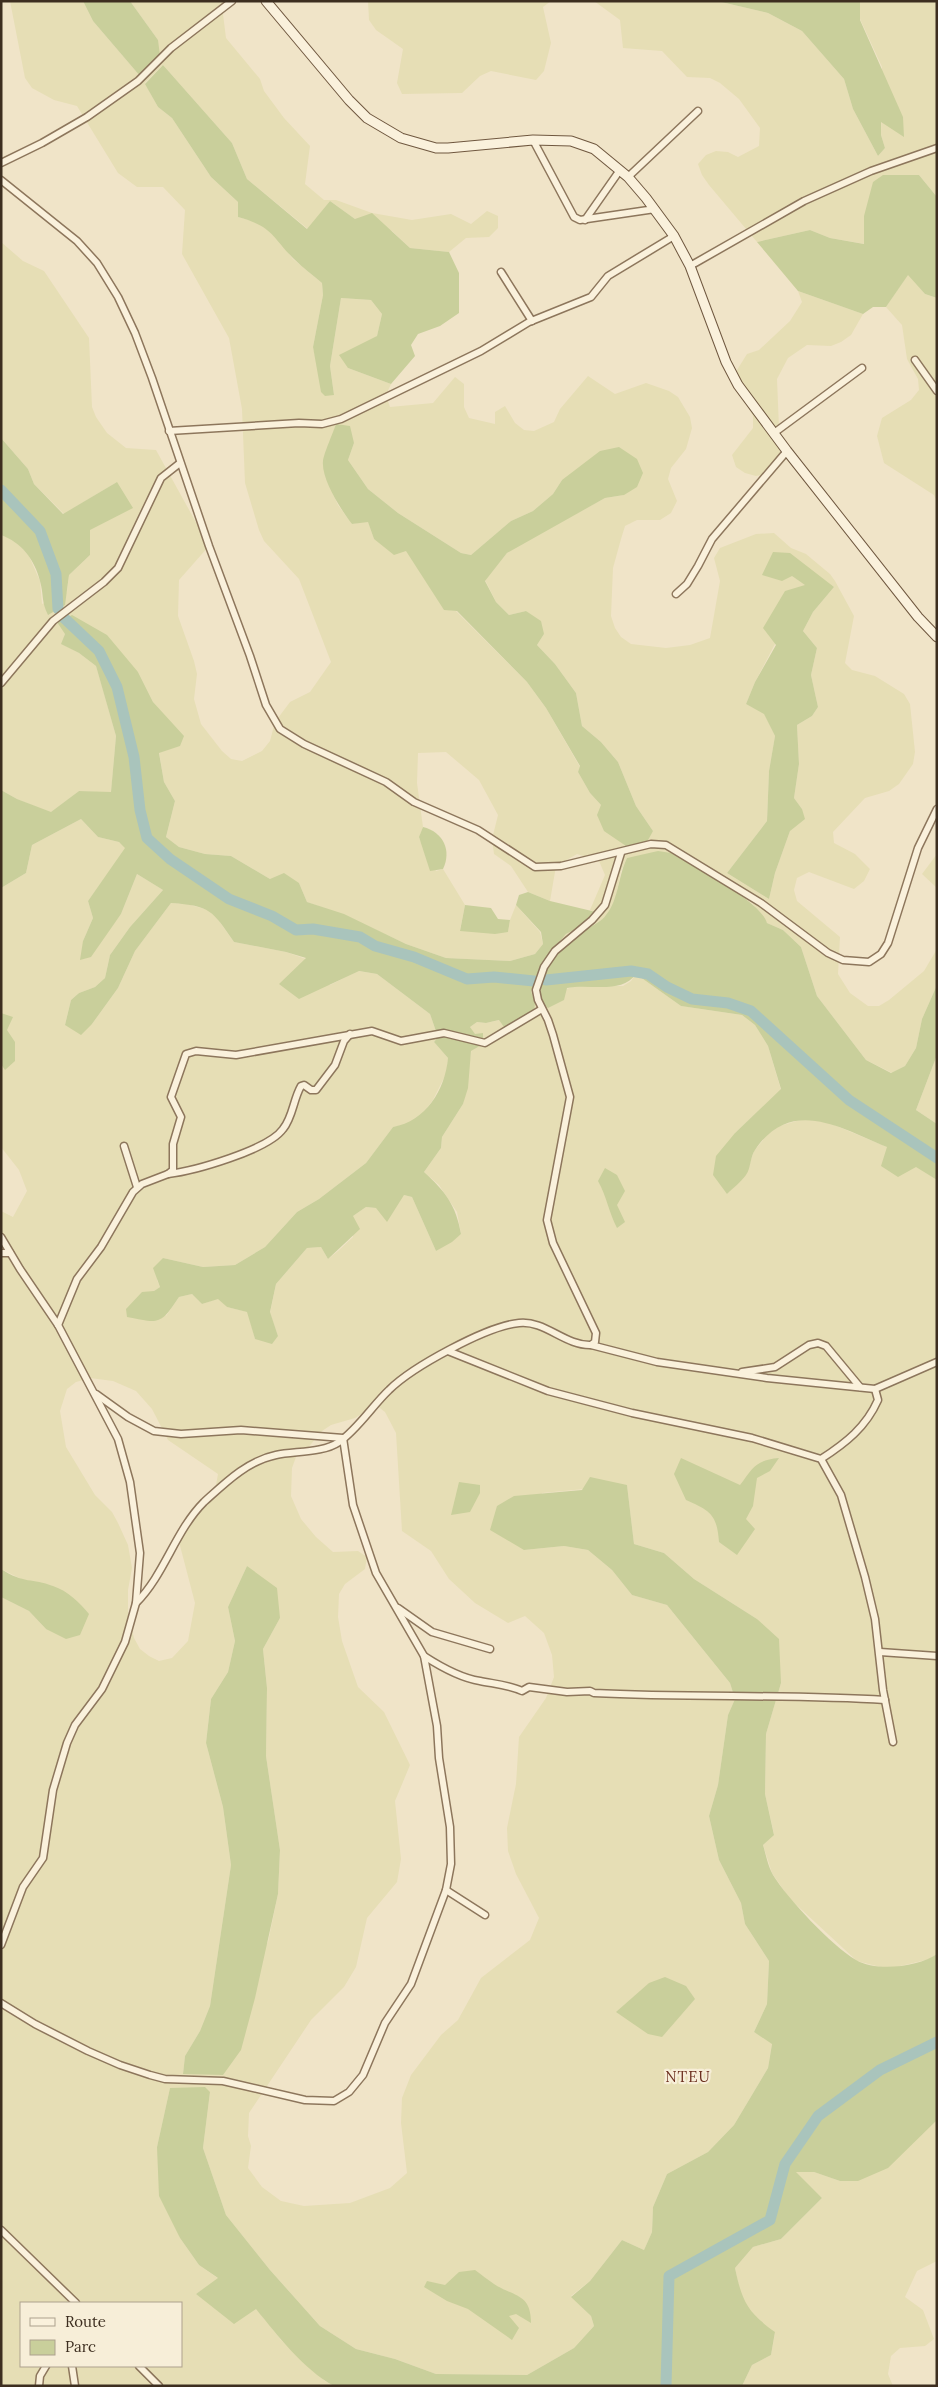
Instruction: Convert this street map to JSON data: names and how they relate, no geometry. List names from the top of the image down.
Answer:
{
  "districts": ["NTEU"],
  "legend": ["Route", "Parc"]
}
